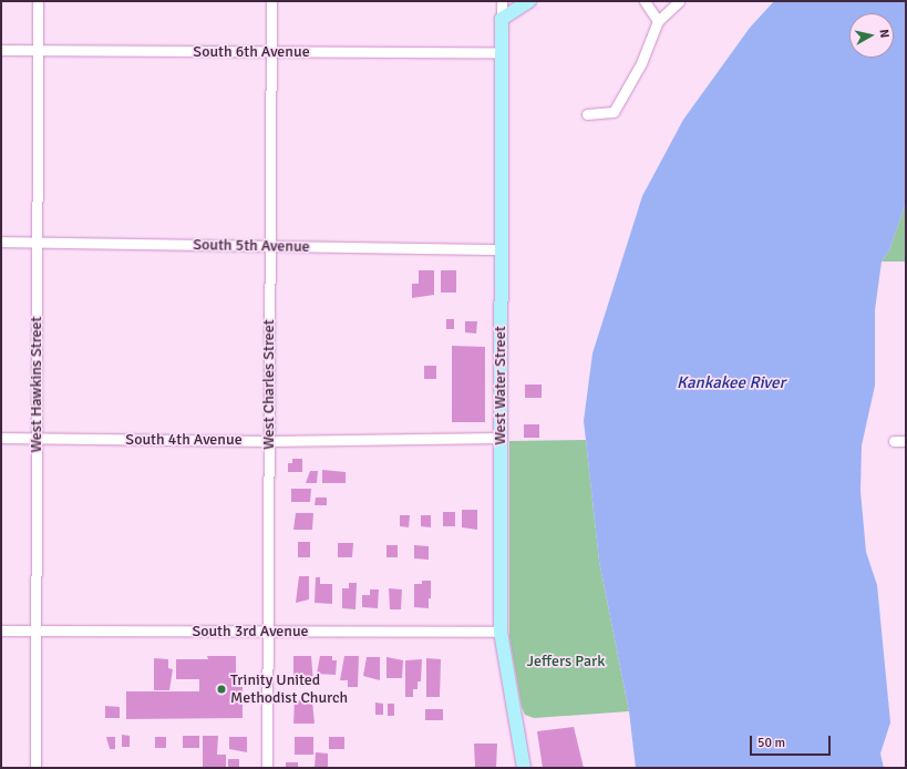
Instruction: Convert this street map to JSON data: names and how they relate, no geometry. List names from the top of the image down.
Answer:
{
  "streets": {
    "main road": ["West Water Street"],
    "street": [
      "South 6th Avenue",
      "South 5th Avenue",
      "West Hawkins Street",
      "West Charles Street",
      "South 4th Avenue",
      "South 3rd Avenue"
    ]
  },
  "crossings": [
    ["South 6th Avenue", "West Hawkins Street"],
    ["South 6th Avenue", "West Charles Street"],
    ["South 6th Avenue", "West Water Street"],
    ["South 5th Avenue", "West Hawkins Street"],
    ["South 5th Avenue", "West Charles Street"],
    ["South 5th Avenue", "West Water Street"],
    ["West Hawkins Street", "South 4th Avenue"],
    ["West Hawkins Street", "South 3rd Avenue"],
    ["West Charles Street", "South 4th Avenue"],
    ["West Charles Street", "South 3rd Avenue"],
    ["West Water Street", "South 4th Avenue"],
    ["West Water Street", "South 3rd Avenue"]
  ],
  "water": ["Kankakee River"],
  "parks": ["Jeffers Park"],
  "places": ["Trinity United Methodist Church"],
  "scale_bar": "50 m",
  "north": "right"
}
